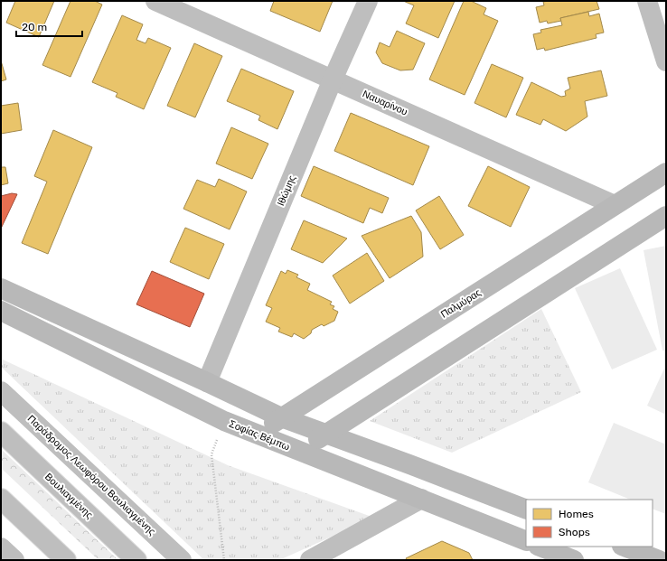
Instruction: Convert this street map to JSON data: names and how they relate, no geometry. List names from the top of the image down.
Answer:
{
  "streets": {
    "main road": ["Παλμύρας", "Σοφίας Βέμπω"],
    "street": [
      "Ναυαρίνου",
      "Ιθώμης",
      "Παράδρομος Λεωφόρου Βουλιαγμένης",
      "Βουλιαγμένης"
    ]
  },
  "crossings": [
    ["Ναυαρίνου", "Ιθώμης"],
    ["Ναυαρίνου", "Παλμύρας"],
    ["Παλμύρας", "Σοφίας Βέμπω"]
  ],
  "legend": ["Homes", "Shops"],
  "scale_bar": "20 m"
}
